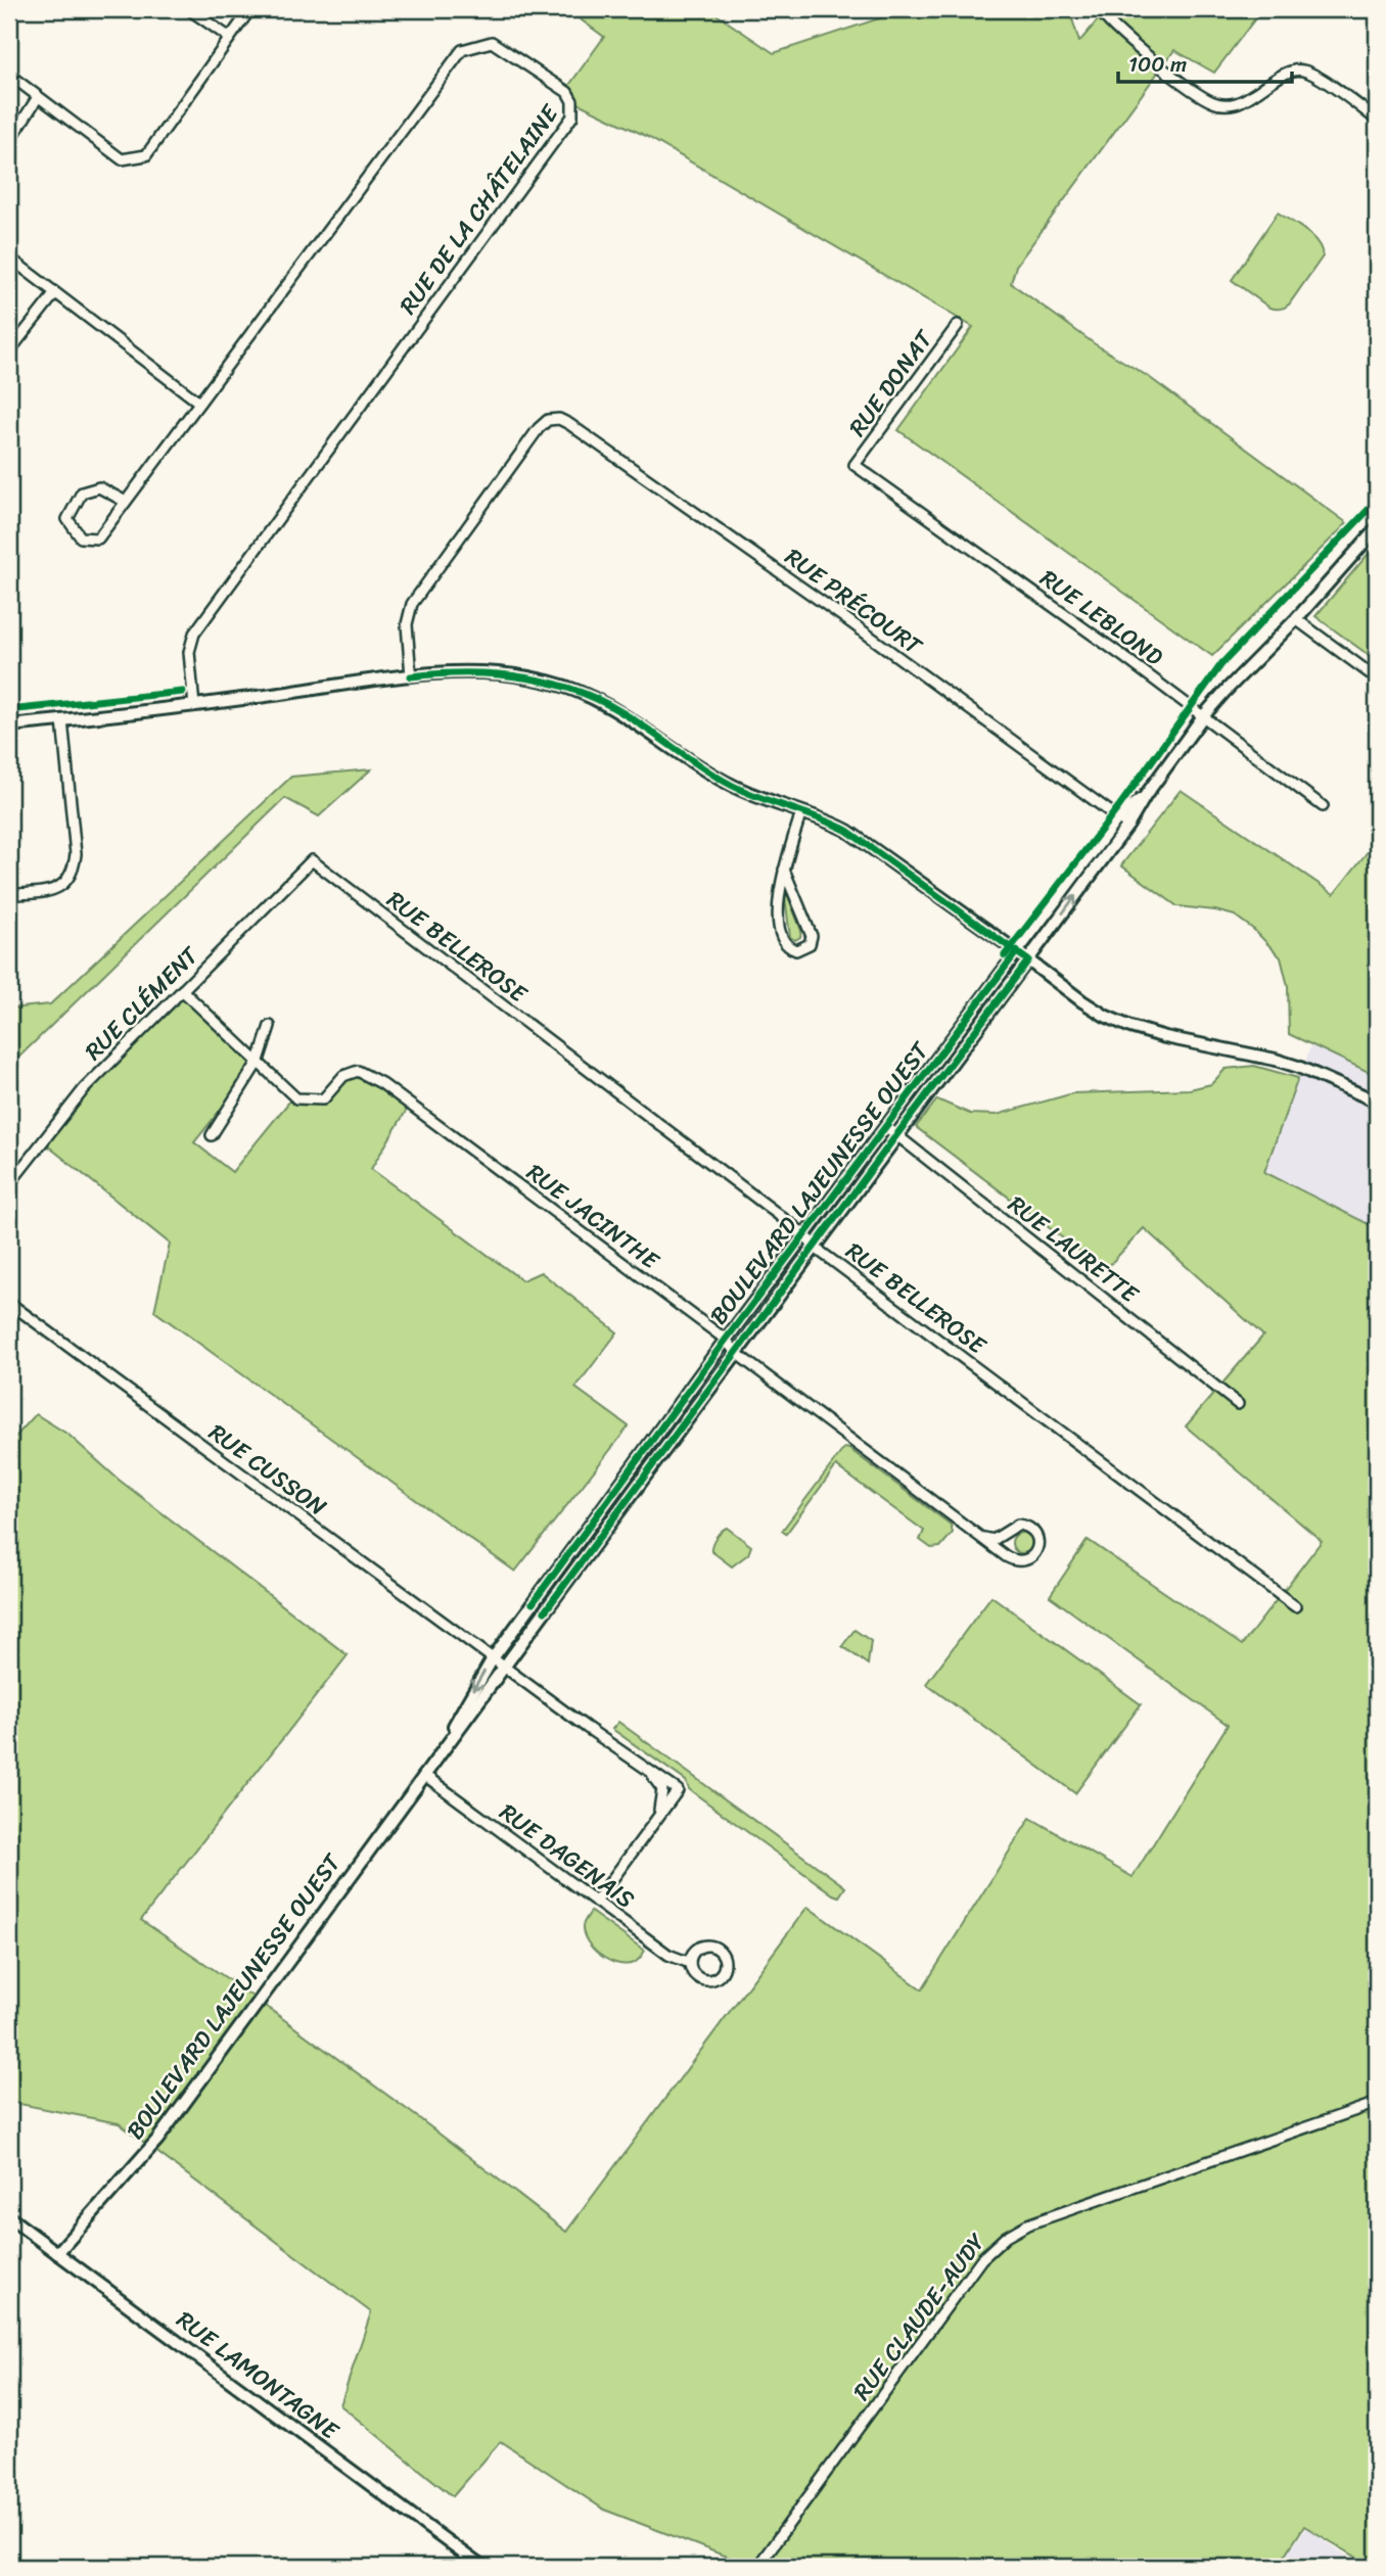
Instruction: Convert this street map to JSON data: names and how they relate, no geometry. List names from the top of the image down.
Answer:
{
  "streets": {
    "street": [
      "RUE DE LA CHÂTELAINE",
      "RUE DONAT",
      "RUE PRÉCOURT",
      "RUE LEBLOND",
      "RUE BELLEROSE",
      "RUE CLÉMENT",
      "BOULEVARD LAJEUNESSE OUEST",
      "RUE JACINTHE",
      "RUE LAURETTE",
      "RUE CUSSON",
      "RUE DAGENAIS",
      "RUE CLAUDE-AUDY",
      "RUE LAMONTAGNE"
    ]
  },
  "crossings": [
    ["RUE DONAT", "RUE LEBLOND"],
    ["RUE PRÉCOURT", "BOULEVARD LAJEUNESSE OUEST"],
    ["RUE LEBLOND", "BOULEVARD LAJEUNESSE OUEST"],
    ["RUE BELLEROSE", "RUE CLÉMENT"],
    ["RUE BELLEROSE", "BOULEVARD LAJEUNESSE OUEST"],
    ["RUE CLÉMENT", "RUE JACINTHE"],
    ["BOULEVARD LAJEUNESSE OUEST", "RUE JACINTHE"],
    ["BOULEVARD LAJEUNESSE OUEST", "RUE LAURETTE"],
    ["BOULEVARD LAJEUNESSE OUEST", "RUE CUSSON"],
    ["BOULEVARD LAJEUNESSE OUEST", "RUE DAGENAIS"],
    ["BOULEVARD LAJEUNESSE OUEST", "RUE LAMONTAGNE"]
  ],
  "scale_bar": "100 m"
}
